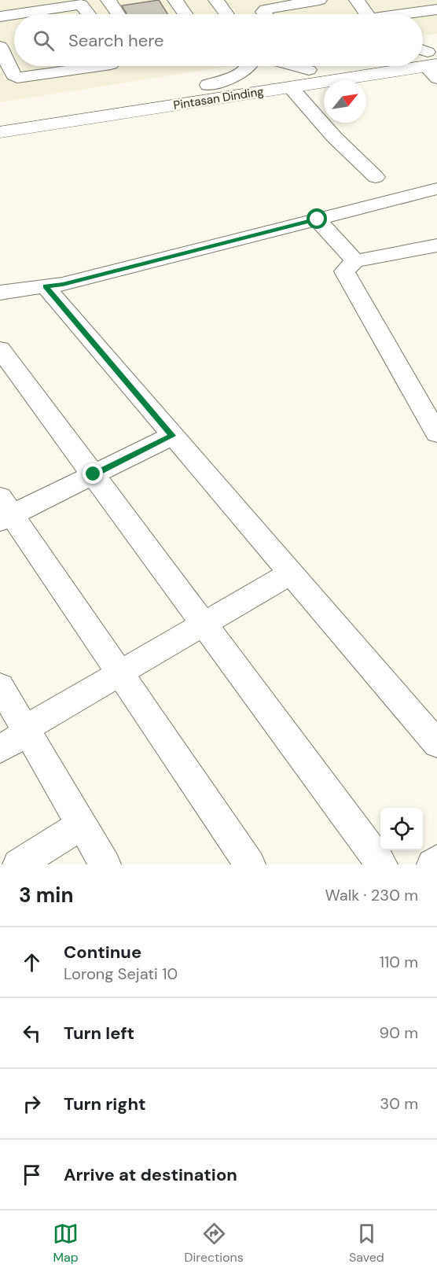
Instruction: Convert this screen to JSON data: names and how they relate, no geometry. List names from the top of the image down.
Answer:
{
  "streets": {
    "main road": ["Pintasan Dinding"]
  },
  "north": "top right",
  "page": {
    "search": "Search here",
    "heading": ["3 min", "Walk · 230 m"],
    "list": [
      ["Continue", "Lorong Sejati 10", "110 m"],
      ["Turn left", "90 m"],
      ["Turn right", "30 m"],
      "Arrive at destination"
    ],
    "nav": ["Map", "Directions", "Saved"]
  }
}
